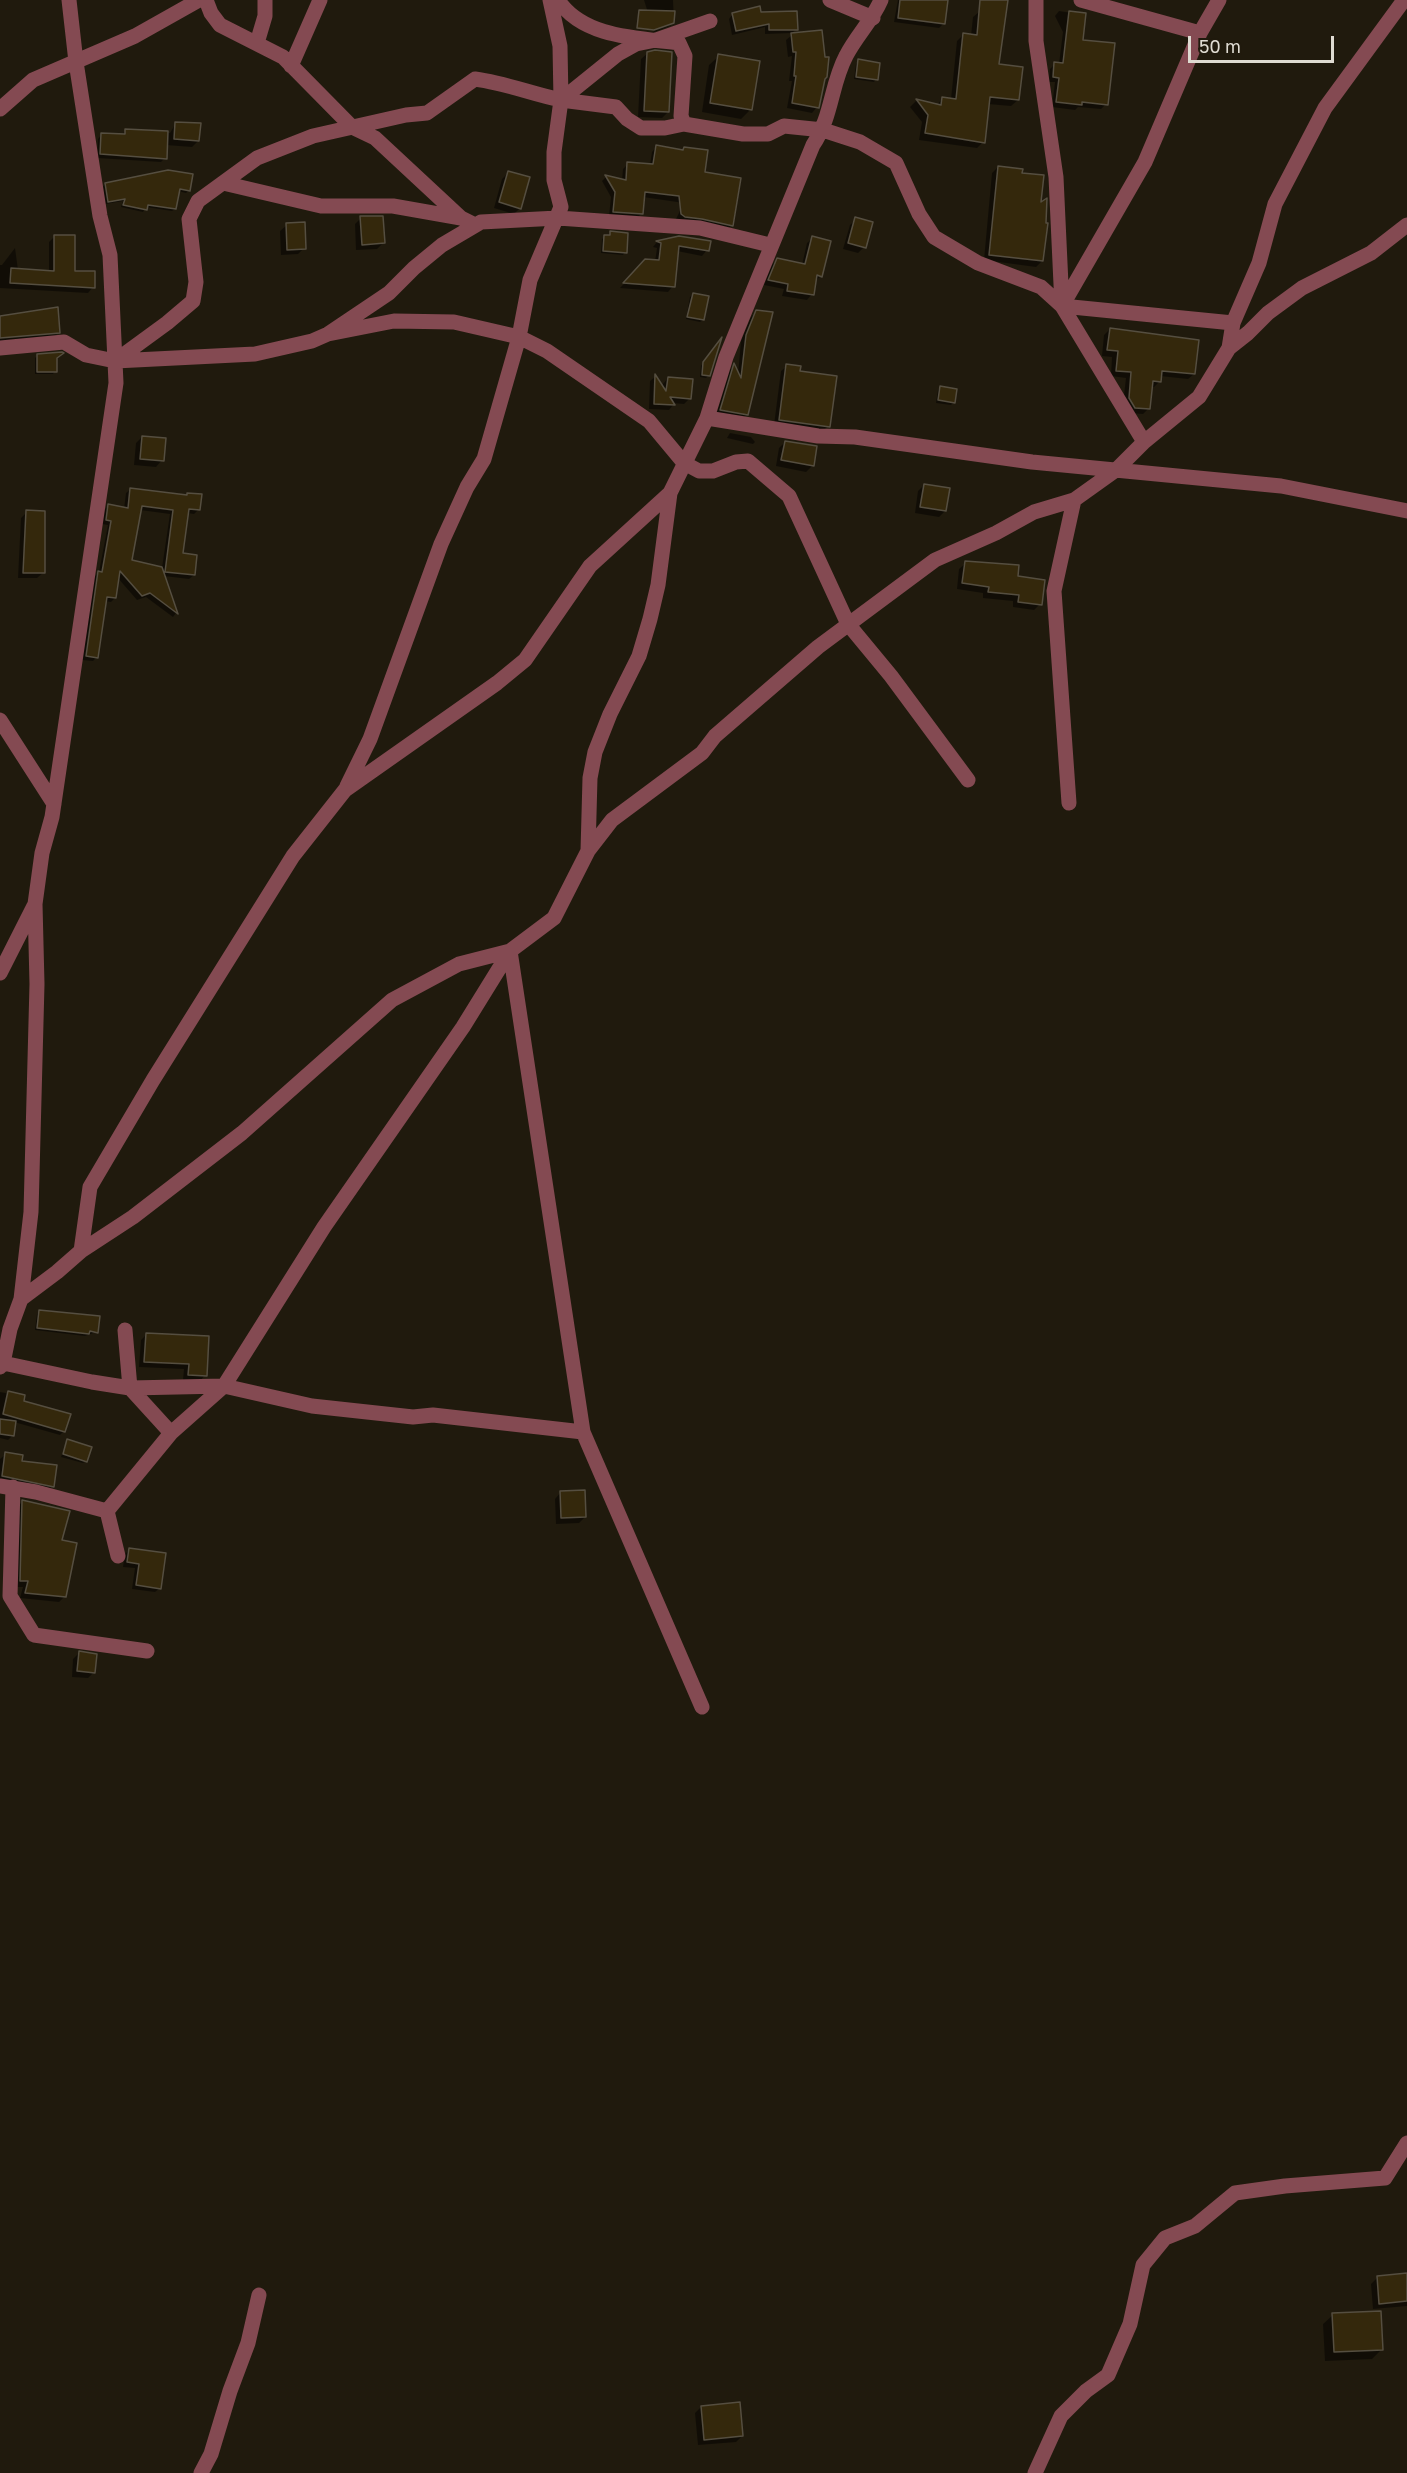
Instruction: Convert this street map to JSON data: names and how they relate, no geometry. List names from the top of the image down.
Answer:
{
  "scale_bar": "50 m"
}
